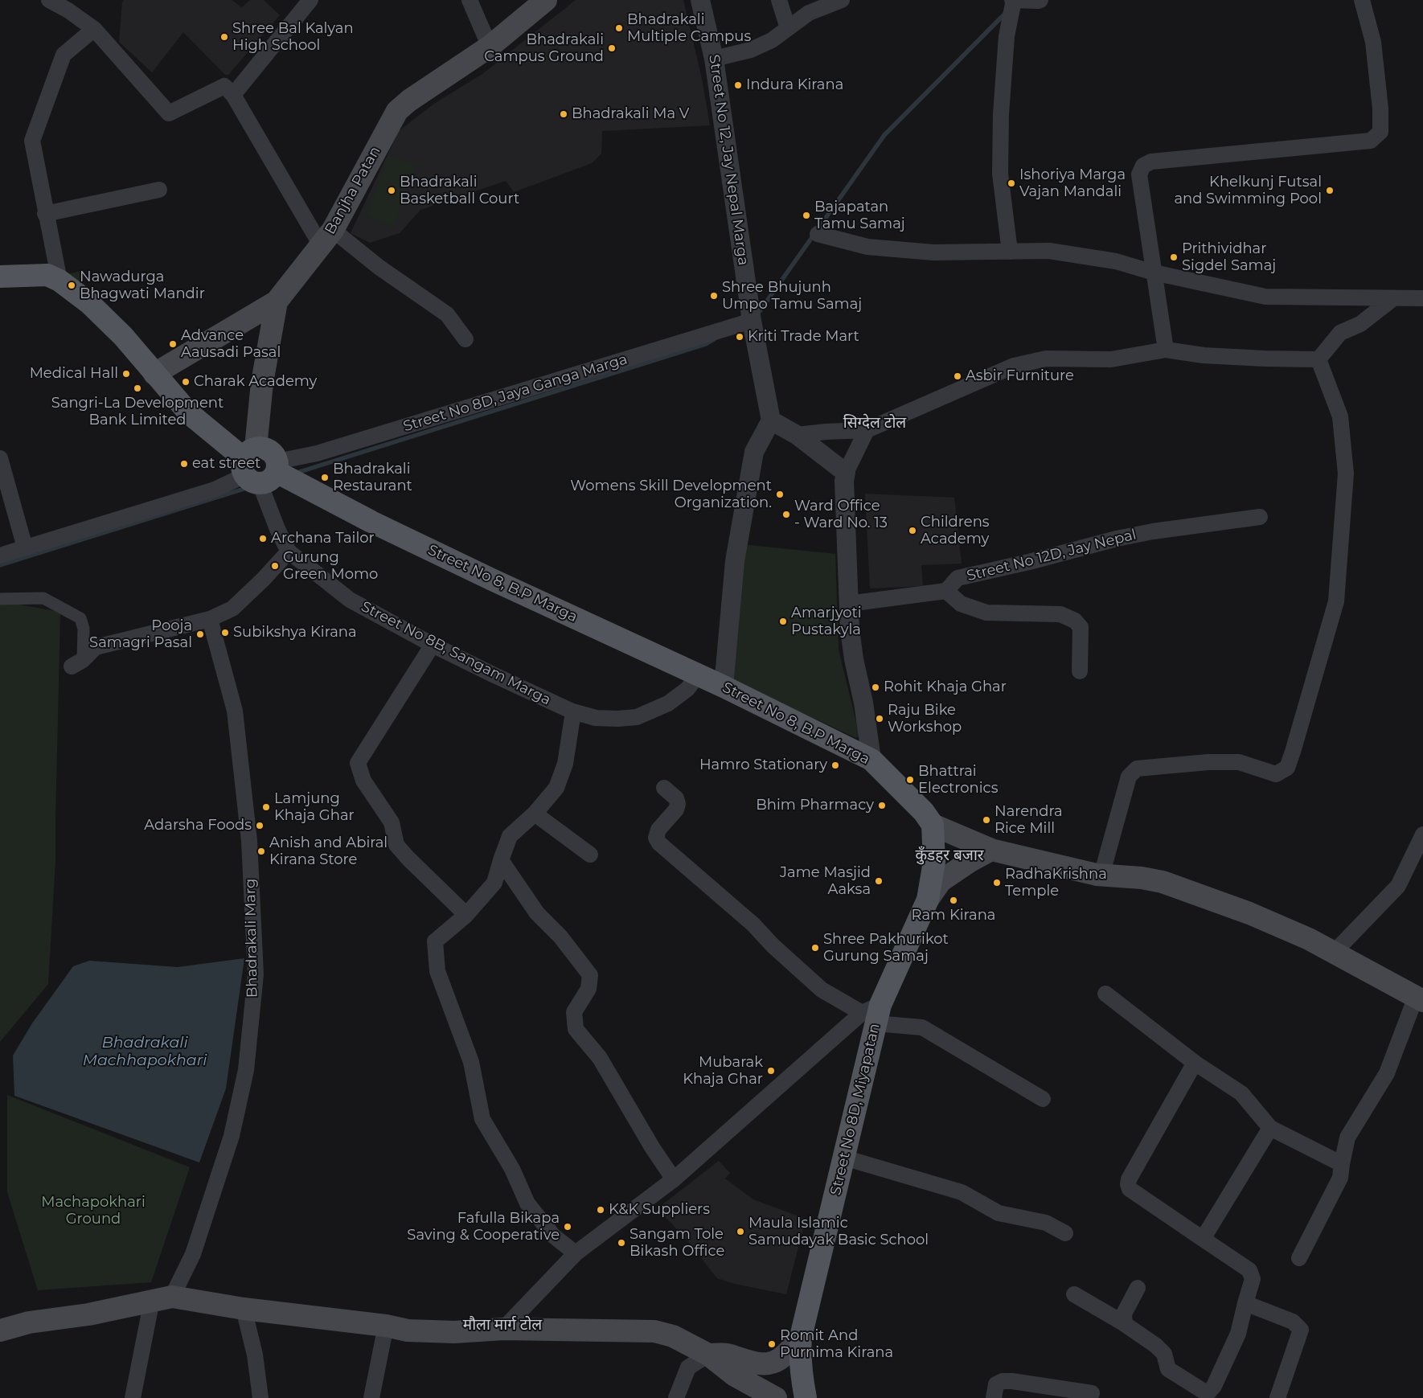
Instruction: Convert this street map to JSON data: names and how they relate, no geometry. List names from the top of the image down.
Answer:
{
  "streets": {
    "main road": ["Banjha Patan", "Street No 8, B.P Marga", "Street No 8D, Miyapatan"],
    "street": [
      "Street No 12, Jay Nepal Marga",
      "Street No 8D, Jaya Ganga Marga",
      "Street No 12D, Jay Nepal",
      "Street No 8B, Sangam Marga",
      "Bhadrakali Marg"
    ]
  },
  "crossings": [
    ["Street No 12, Jay Nepal Marga", "Street No 8D, Jaya Ganga Marga"],
    ["Banjha Patan", "Street No 8, B.P Marga"],
    ["Street No 8D, Jaya Ganga Marga", "Street No 8, B.P Marga"],
    ["Street No 8D, Jaya Ganga Marga", "Street No 8B, Sangam Marga"],
    ["Street No 8, B.P Marga", "Street No 8B, Sangam Marga"],
    ["Street No 8, B.P Marga", "Street No 8D, Miyapatan"]
  ],
  "districts": ["सिग्देल टोल", "कुँडहर बजार", "मौला मार्ग टोल"],
  "water": ["Bhadrakali Machhapokhari"],
  "parks": ["Machapokhari Ground"],
  "places": [
    "Bhadrakali Multiple Campus",
    "Shree Bal Kalyan High School",
    "Bhadrakali Campus Ground",
    "Indura Kirana",
    "Bhadrakali Ma V",
    "Ishoriya Marga Vajan Mandali",
    "Bhadrakali Basketball Court",
    "Khelkunj Futsal and Swimming Pool",
    "Bajapatan Tamu Samaj",
    "Prithividhar Sigdel Samaj",
    "Nawadurga Bhagwati Mandir",
    "Shree Bhujunh Umpo Tamu Samaj",
    "Kriti Trade Mart",
    "Advance Aausadi Pasal",
    "Medical Hall",
    "Asbir Furniture",
    "Charak Academy",
    "Sangri-La Development Bank Limited",
    "eat street",
    "Bhadrakali Restaurant",
    "Womens Skill Development Organization.",
    "Ward Office - Ward No. 13",
    "Childrens Academy",
    "Archana Tailor",
    "Gurung Green Momo",
    "Amarjyoti Pustakyla",
    "Subikshya Kirana",
    "Pooja Samagri Pasal",
    "Rohit Khaja Ghar",
    "Raju Bike Workshop",
    "Hamro Stationary",
    "Bhattrai Electronics",
    "Bhim Pharmacy",
    "Lamjung Khaja Ghar",
    "Narendra Rice Mill",
    "Adarsha Foods",
    "Anish and Abiral Kirana Store",
    "Jame Masjid Aaksa",
    "RadhaKrishna Temple",
    "Ram Kirana",
    "Shree Pakhurikot Gurung Samaj",
    "Mubarak Khaja Ghar",
    "K&K Suppliers",
    "Fafulla Bikapa Saving & Cooperative",
    "Maula Islamic Samudayak Basic School",
    "Sangam Tole Bikash Office",
    "Romit And Purnima Kirana"
  ]
}
